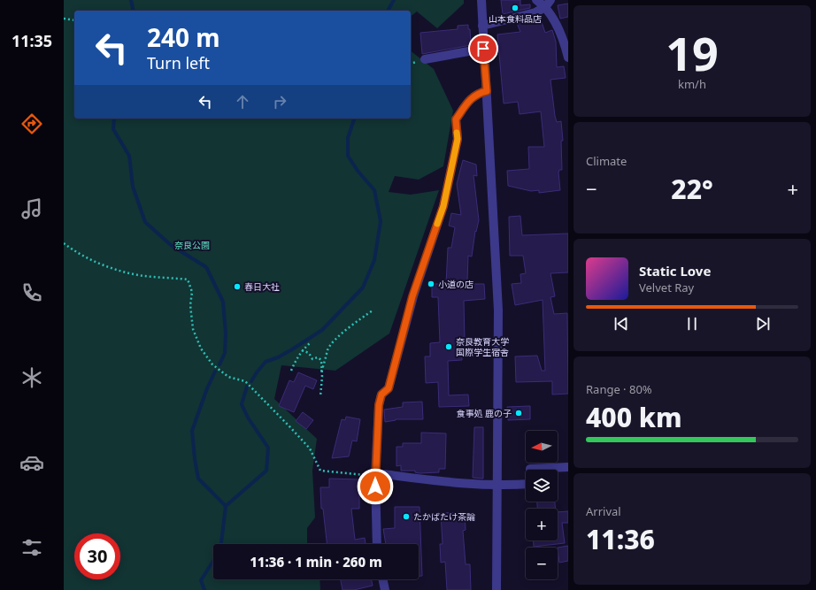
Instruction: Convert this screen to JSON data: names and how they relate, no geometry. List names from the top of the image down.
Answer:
{
  "parks": ["奈良公園"],
  "places": [
    "山本食料品店",
    "小道の店",
    "春日大社",
    "奈良教育大学 国際学生宿舎",
    "食事処 鹿の子",
    "たかばたけ茶論"
  ],
  "north": "left",
  "page": {
    "tabs": "11:35",
    "tile": [
      ["19", "km/h"],
      "Climate",
      ["Range · 80%", "400 km"],
      ["Arrival", "11:36"]
    ],
    "turn": ["240 m", "Turn left"],
    "heat": ["−", "22°", "+"],
    "song": ["Static Love", "Velvet Ray"],
    "map_buttons": ["+", "−"],
    "limit": "30",
    "trip": "11:36 · 1 min · 260 m"
  }
}
